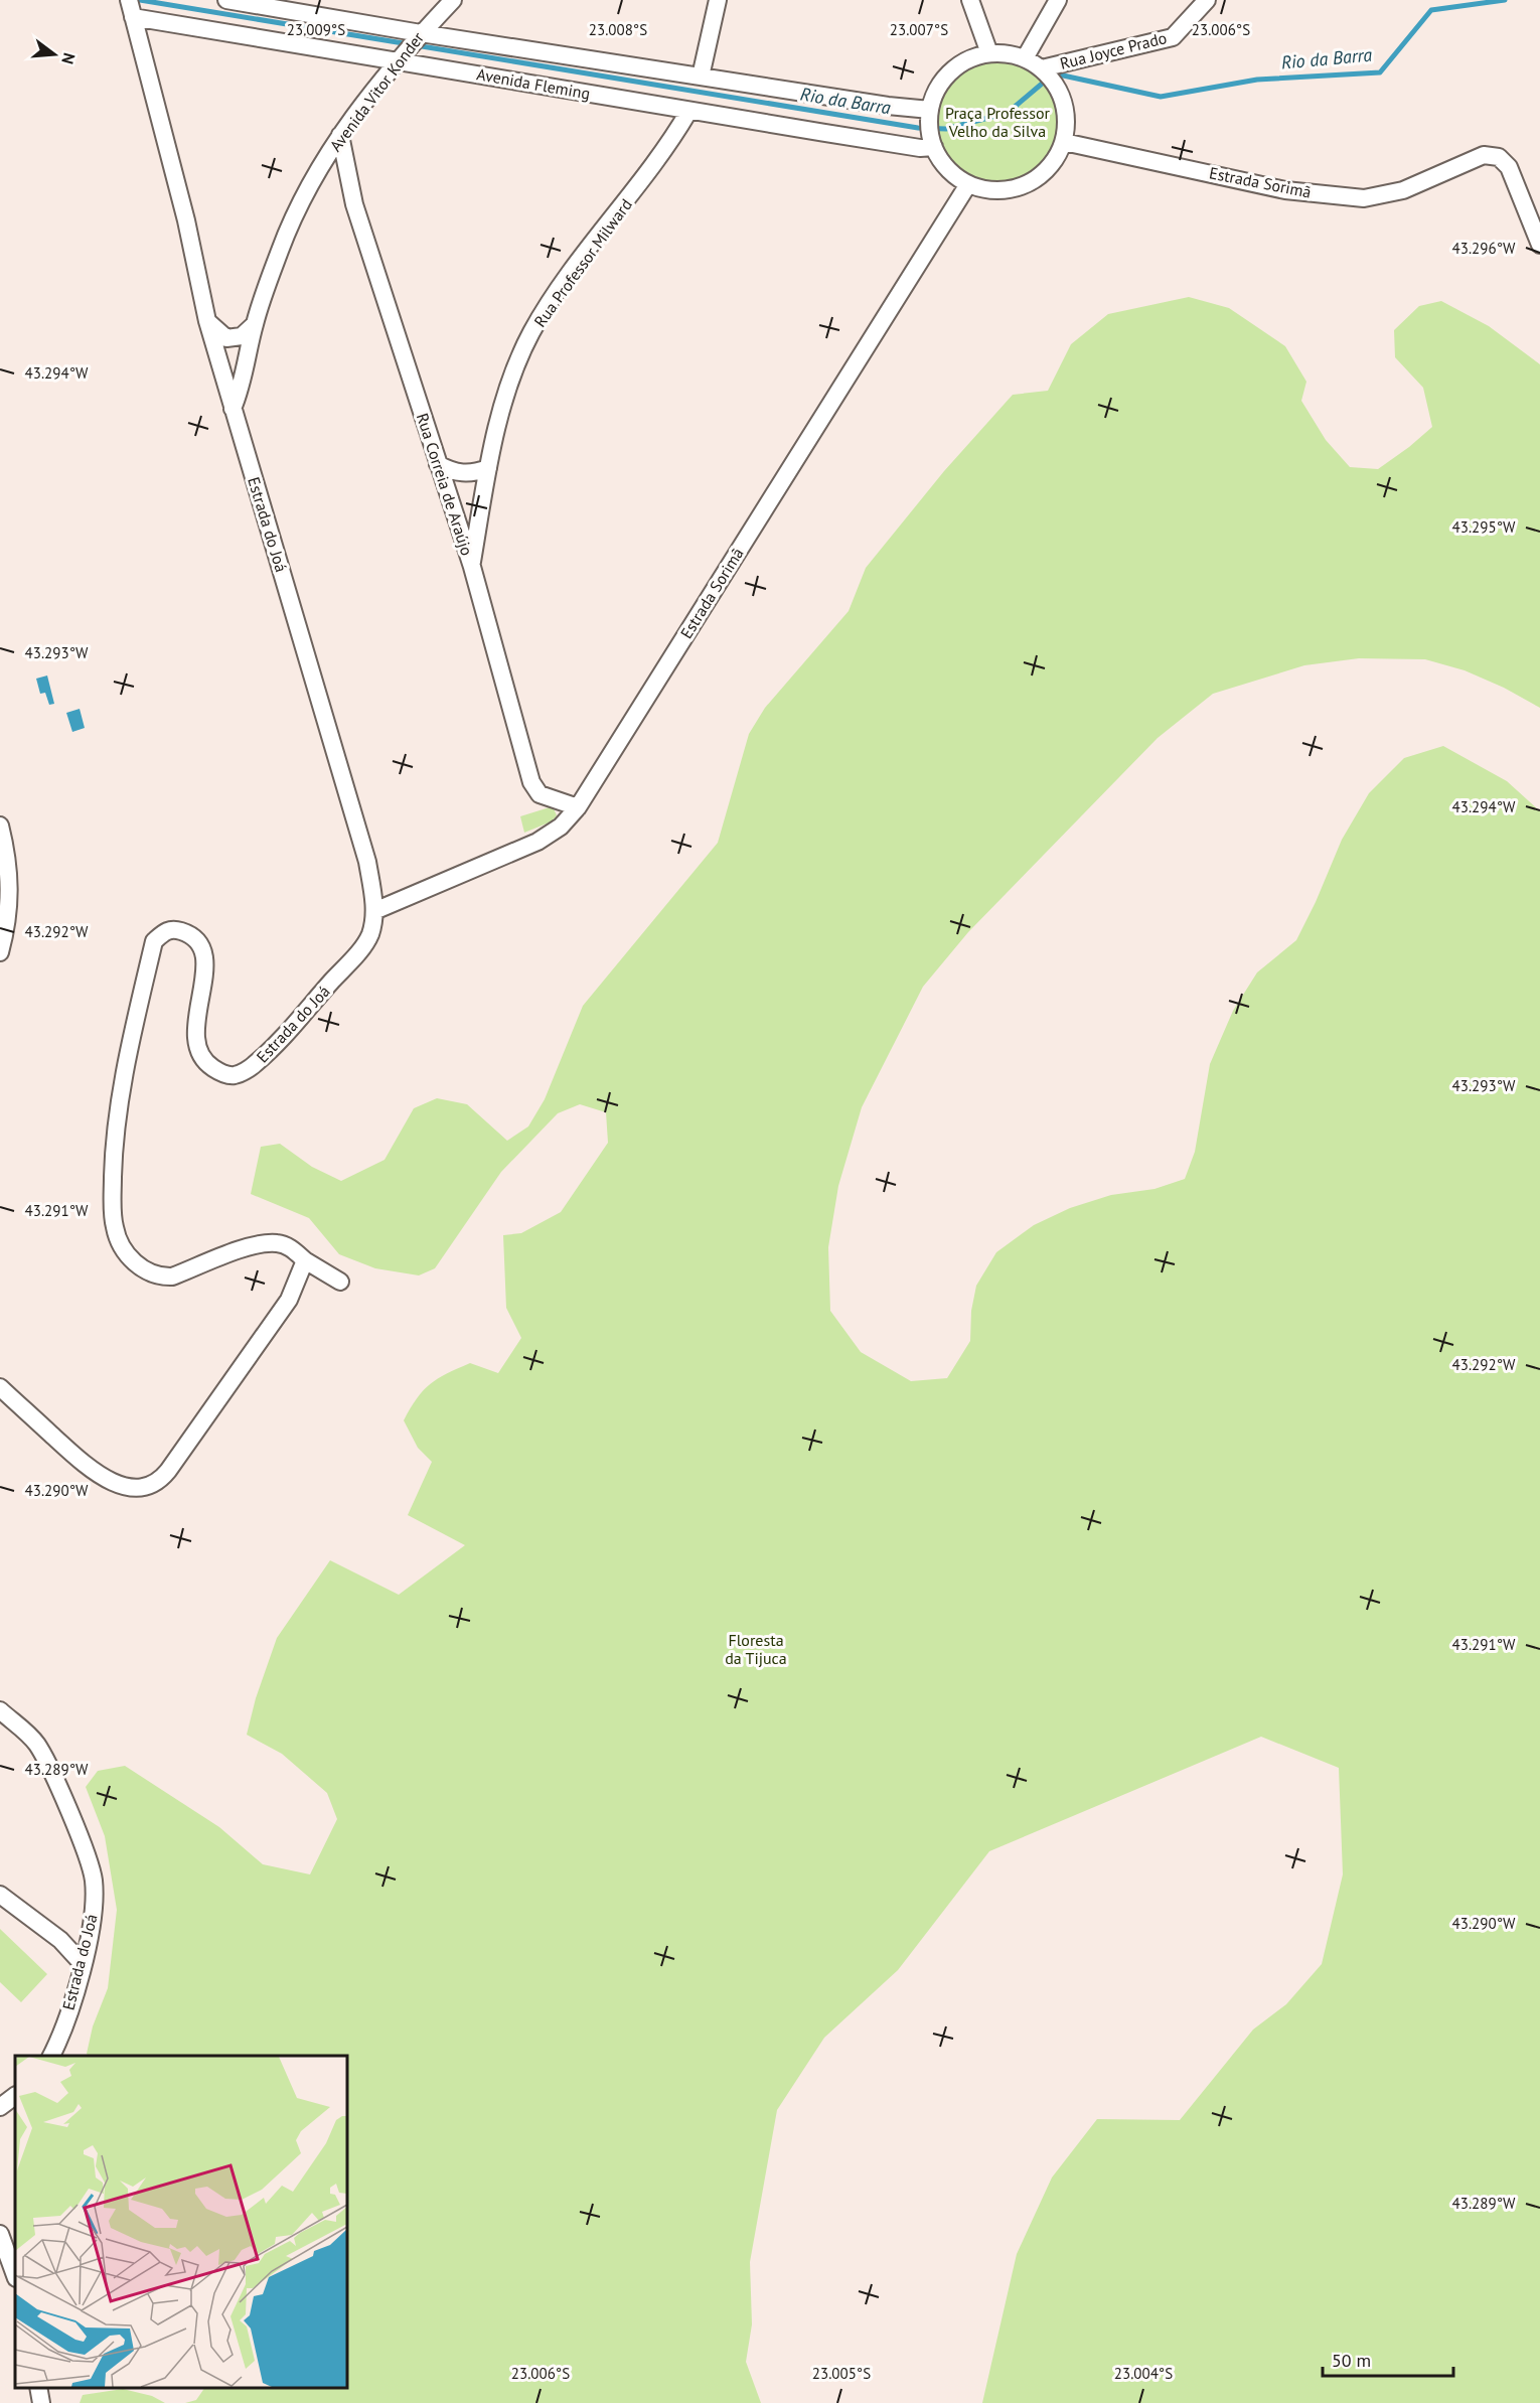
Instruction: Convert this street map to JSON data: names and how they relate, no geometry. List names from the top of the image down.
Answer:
{
  "streets": {
    "street": [
      "Rua Joyce Prado",
      "Avenida Fleming",
      "Avenida Vitor Konder",
      "Estrada Sorimã",
      "Rua Professor Milward",
      "Rua Correia de Araújo",
      "Estrada do Joá"
    ]
  },
  "crossings": [
    ["Rua Joyce Prado", "Avenida Fleming"],
    ["Rua Joyce Prado", "Estrada Sorimã"],
    ["Avenida Fleming", "Avenida Vitor Konder"],
    ["Avenida Fleming", "Estrada Sorimã"],
    ["Avenida Fleming", "Rua Professor Milward"],
    ["Avenida Fleming", "Estrada do Joá"],
    ["Avenida Vitor Konder", "Rua Correia de Araújo"],
    ["Avenida Vitor Konder", "Estrada do Joá"],
    ["Estrada Sorimã", "Rua Correia de Araújo"],
    ["Estrada Sorimã", "Estrada do Joá"],
    ["Rua Professor Milward", "Rua Correia de Araújo"]
  ],
  "water": ["Rio da Barra"],
  "parks": ["Praça Professor Velho da Silva", "Floresta da Tijuca"],
  "scale_bar": "50 m",
  "north": "right",
  "coordinates": [
    "23.009°S",
    "23.008°S",
    "23.007°S",
    "23.006°S",
    "43.296°W",
    "43.294°W",
    "43.295°W",
    "43.293°W",
    "43.292°W",
    "43.291°W",
    "43.290°W",
    "43.289°W",
    "23.005°S",
    "23.004°S"
  ]
}
